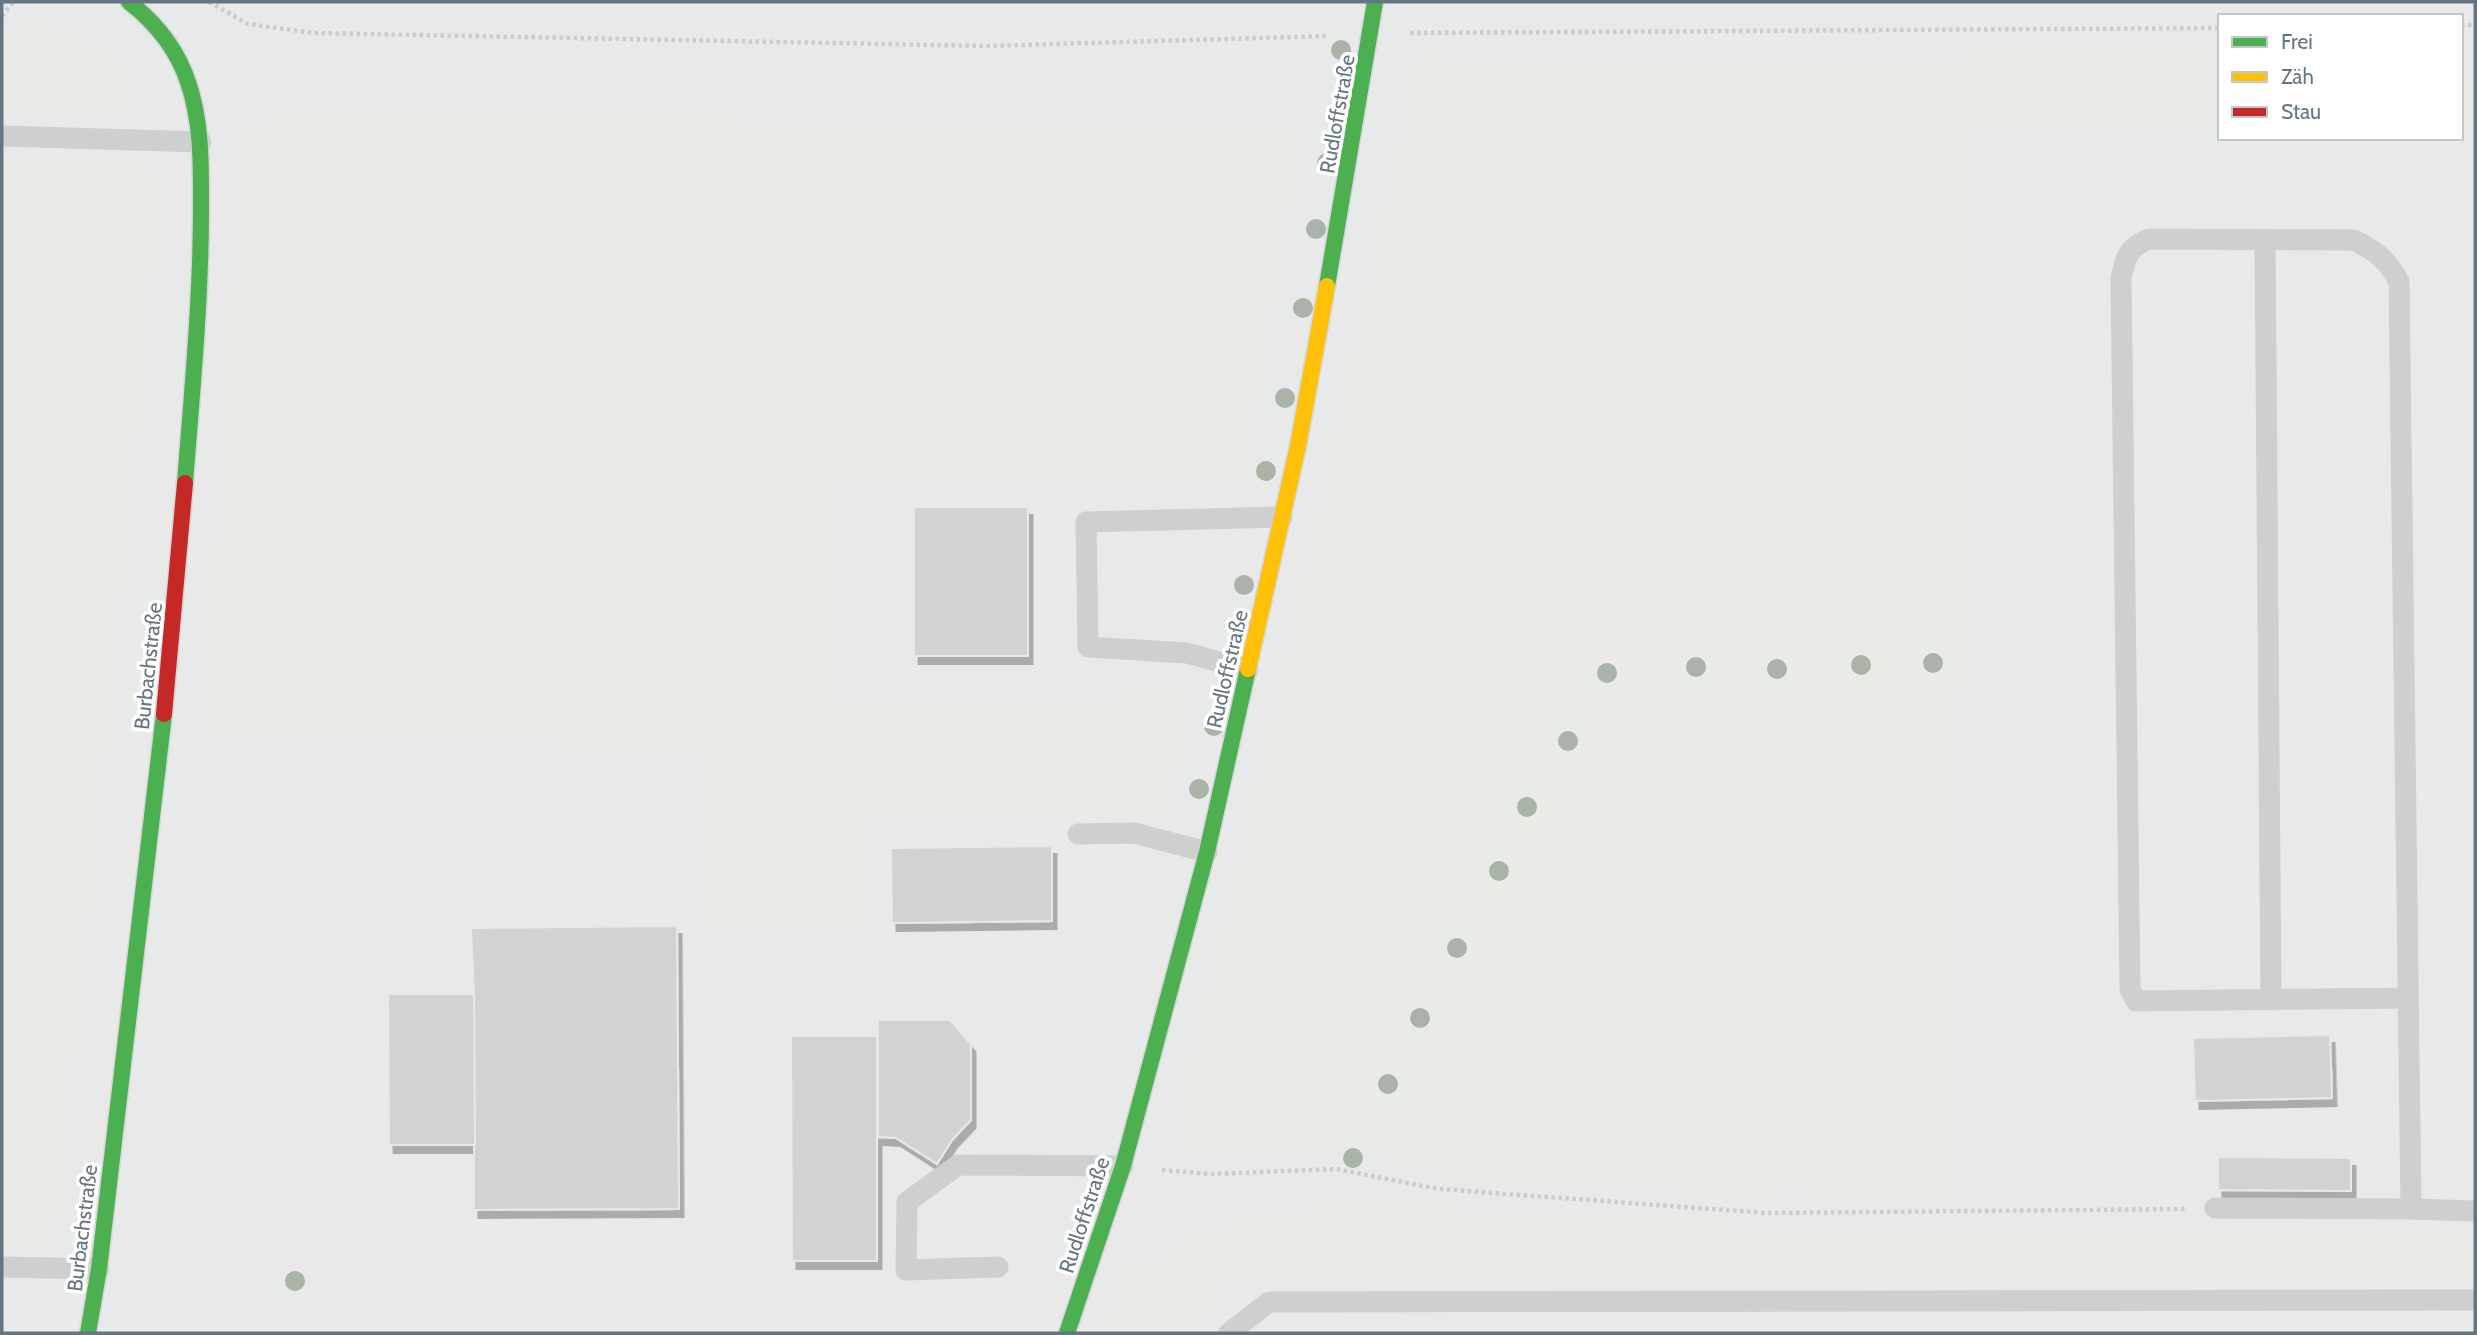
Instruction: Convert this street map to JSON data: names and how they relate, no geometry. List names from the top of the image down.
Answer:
{
  "streets": {
    "street": ["Rudloffstraße", "Burbachstraße"]
  },
  "legend": ["Frei", "Zäh", "Stau"]
}
